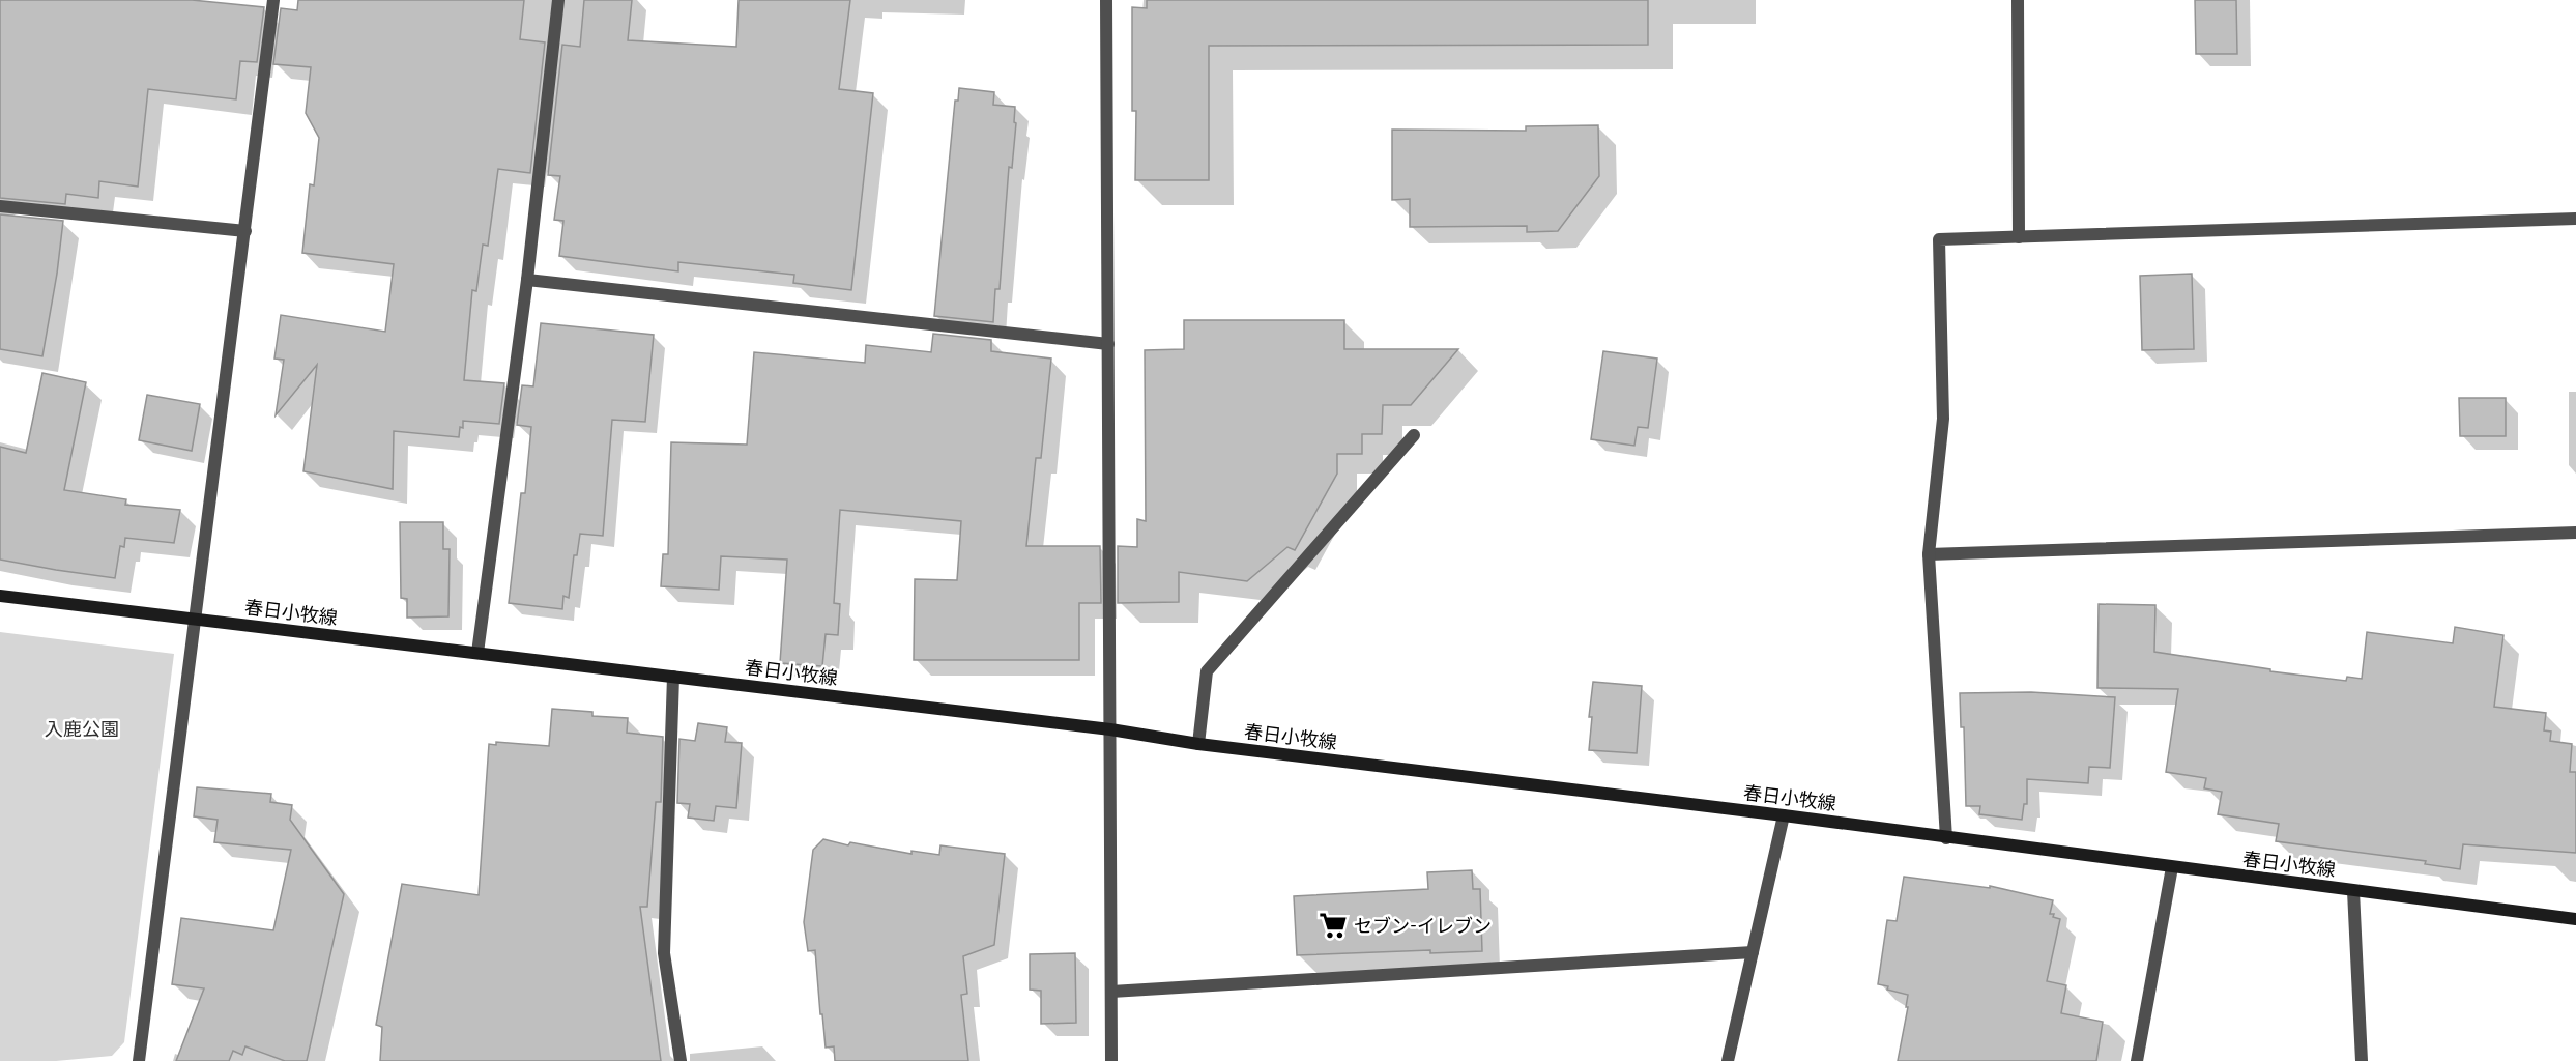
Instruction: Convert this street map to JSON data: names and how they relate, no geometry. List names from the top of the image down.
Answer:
{
  "streets": {
    "main road": ["春日小牧線"]
  },
  "parks": ["入鹿公園"],
  "places": {
    "supermarket": ["セブン-イレブン"]
  }
}
